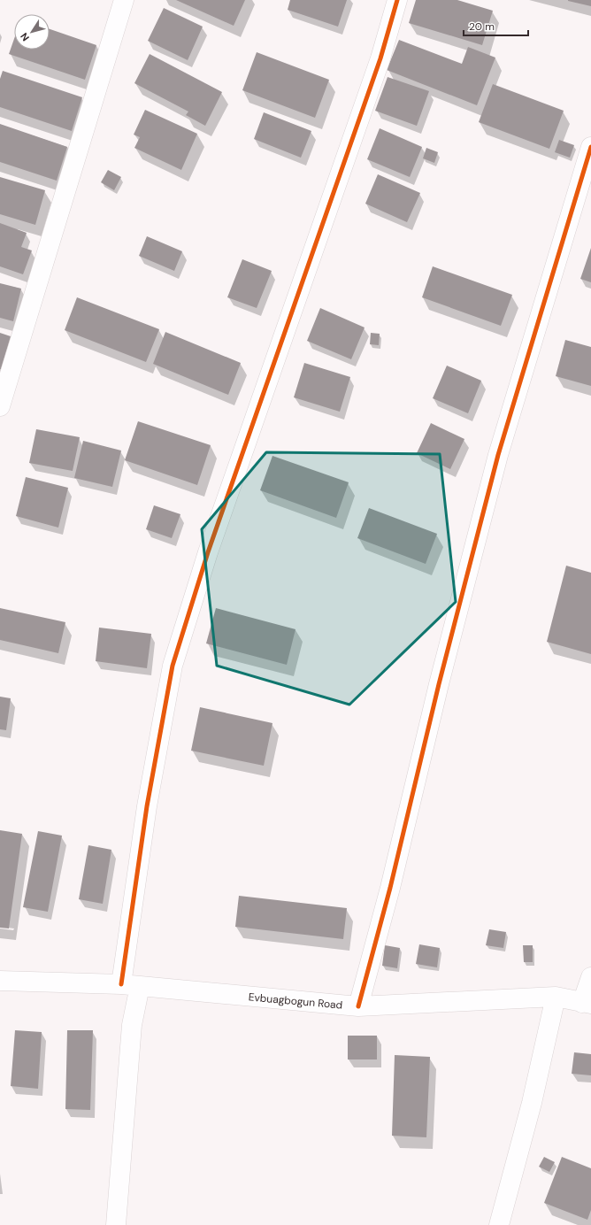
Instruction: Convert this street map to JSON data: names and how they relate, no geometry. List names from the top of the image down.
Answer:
{
  "streets": {
    "street": ["Evbuagbogun Road"]
  },
  "scale_bar": "20 m",
  "north": "bottom left"
}
